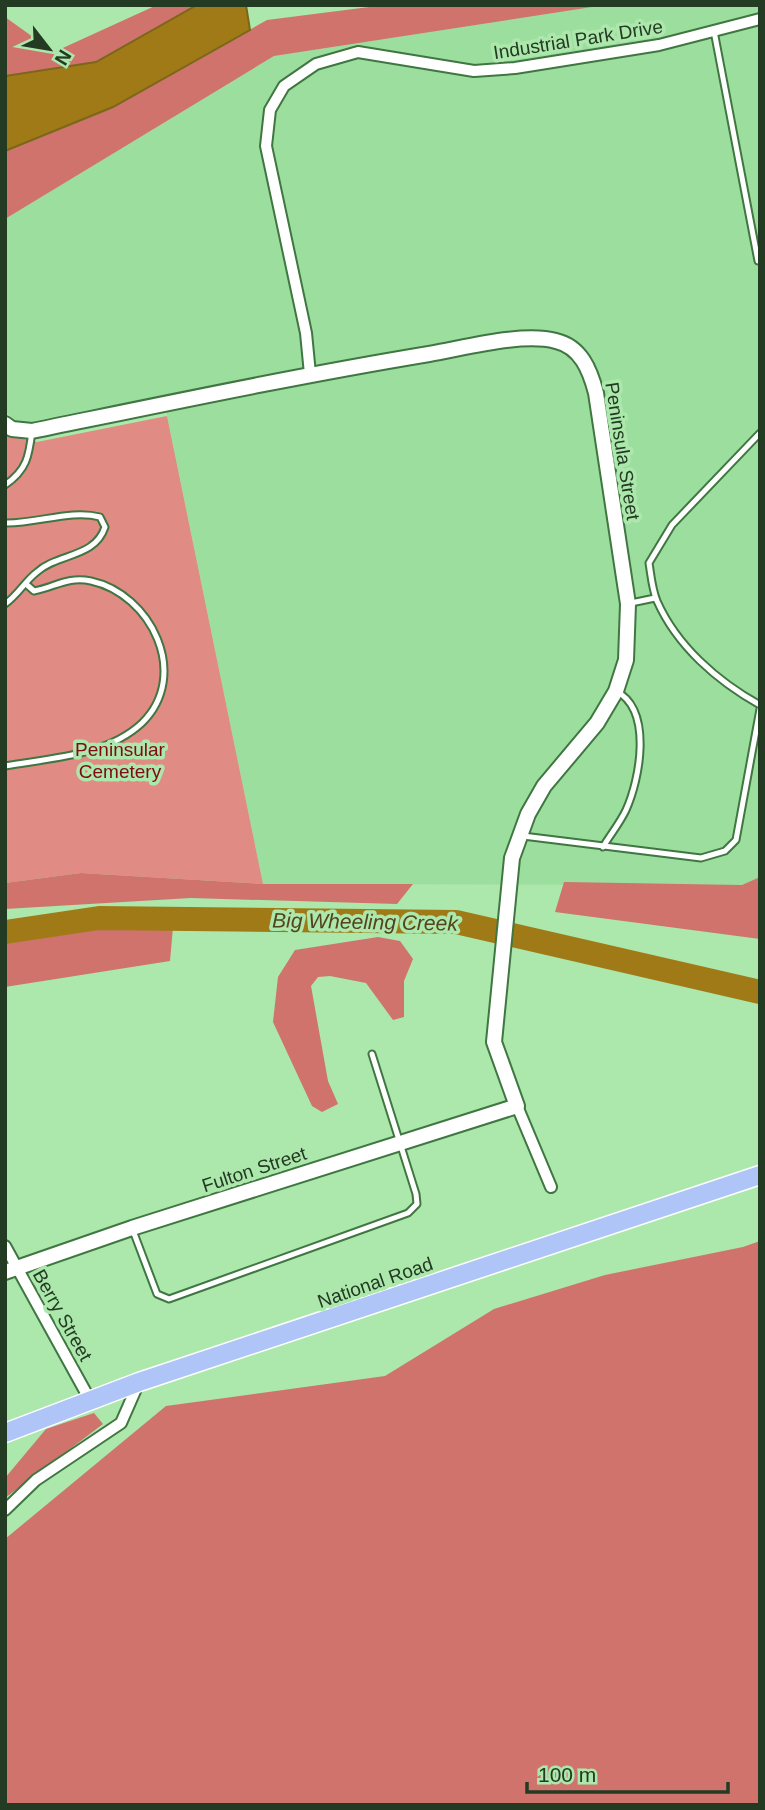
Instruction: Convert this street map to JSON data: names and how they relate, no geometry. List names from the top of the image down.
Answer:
{
  "streets": {
    "main road": ["National Road"],
    "street": [
      "Industrial Park Drive",
      "Peninsula Street",
      "Fulton Street",
      "Berry Street"
    ]
  },
  "crossings": [
    ["Industrial Park Drive", "Peninsula Street"],
    ["Peninsula Street", "Fulton Street"],
    ["Fulton Street", "Berry Street"],
    ["National Road", "Berry Street"]
  ],
  "water": ["Big Wheeling Creek"],
  "parks": ["Peninsular Cemetery"],
  "scale_bar": "100 m",
  "north": "bottom right"
}
